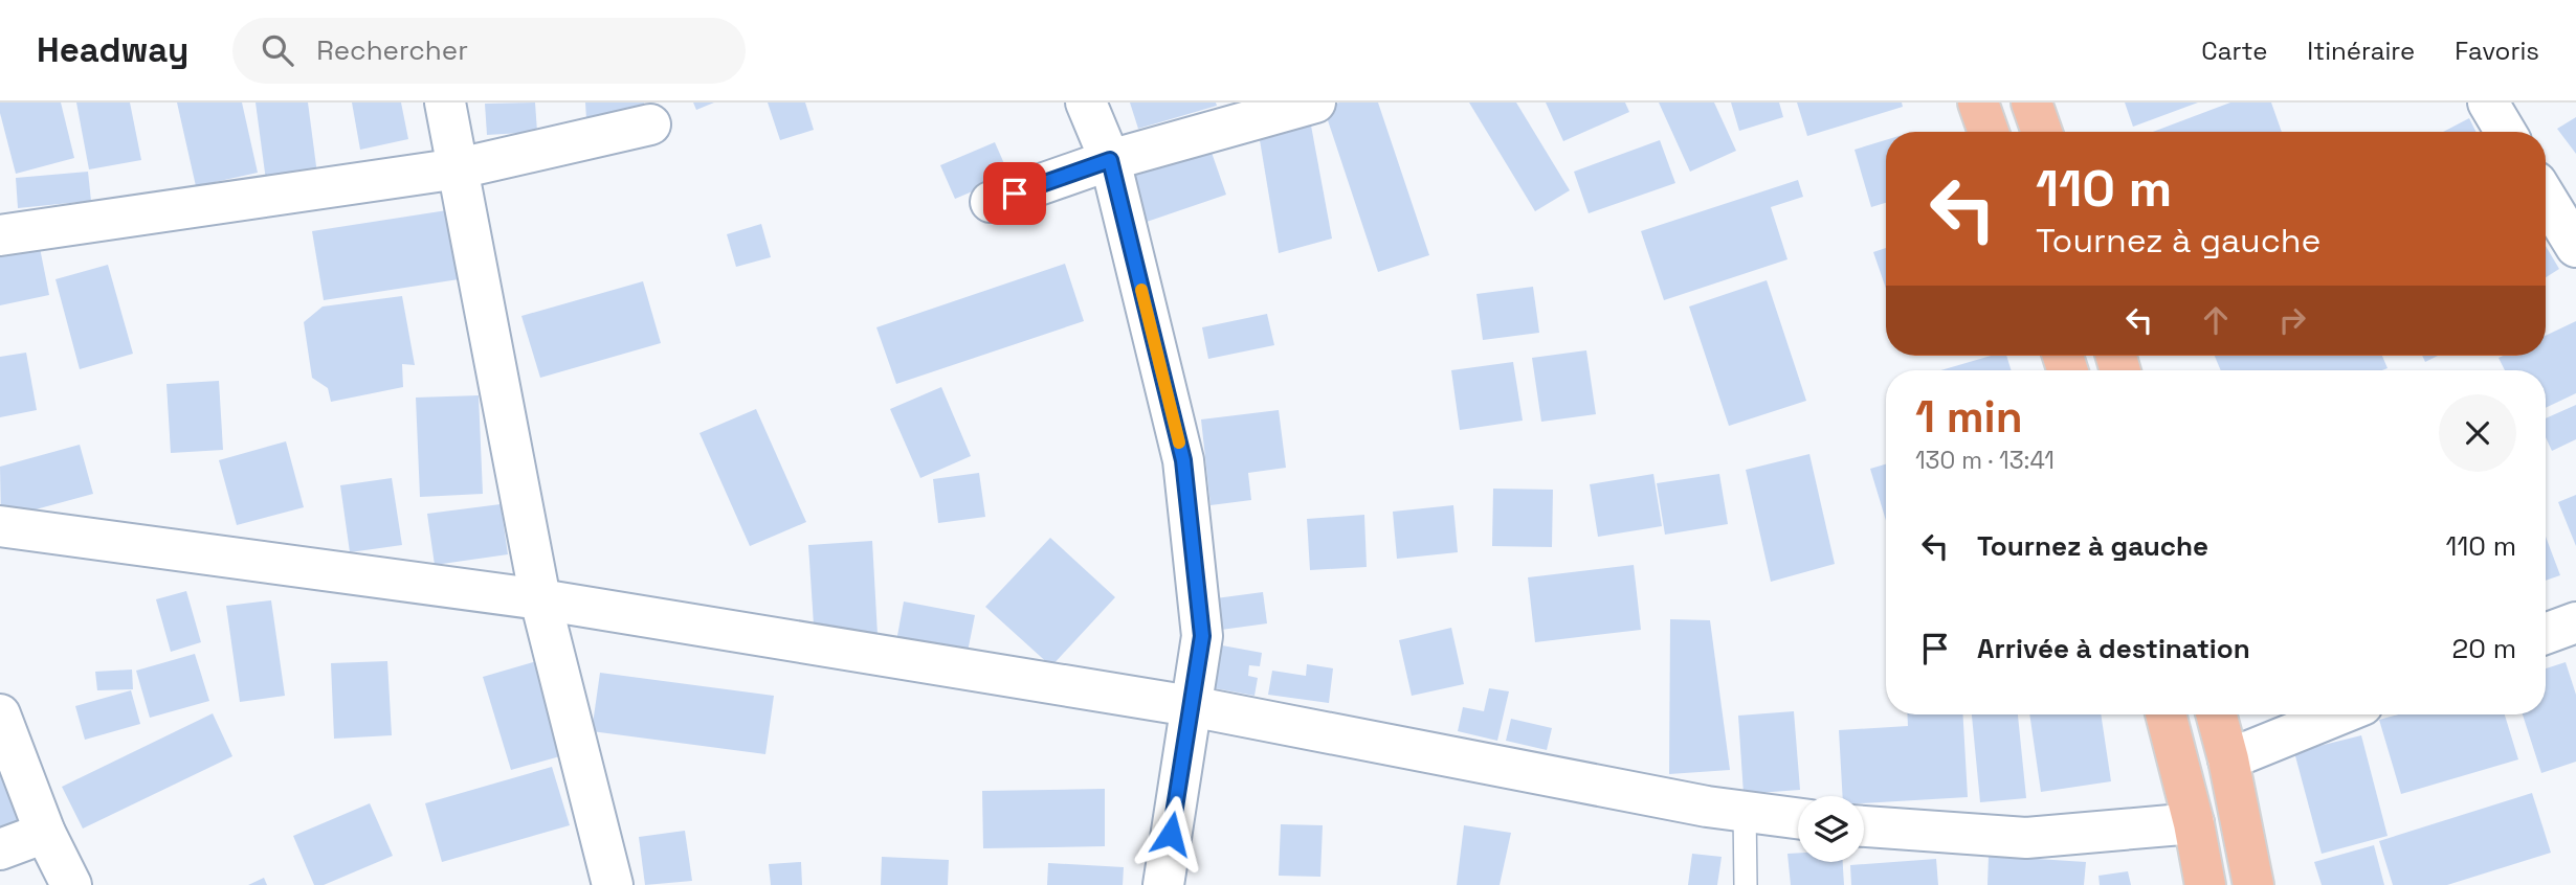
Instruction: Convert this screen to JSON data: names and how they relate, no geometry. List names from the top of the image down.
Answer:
{
  "page": {
    "header": "Headway",
    "search": "Rechercher",
    "nav": ["Carte", "Itinéraire", "Favoris"],
    "turn": ["110 m", "Tournez à gauche"],
    "heading": ["1 min", "130 m · 13:41"],
    "list": [
      {
        "name": "Tournez à gauche",
        "value": "110 m"
      },
      {
        "name": "Arrivée à destination",
        "value": "20 m"
      }
    ]
  }
}
